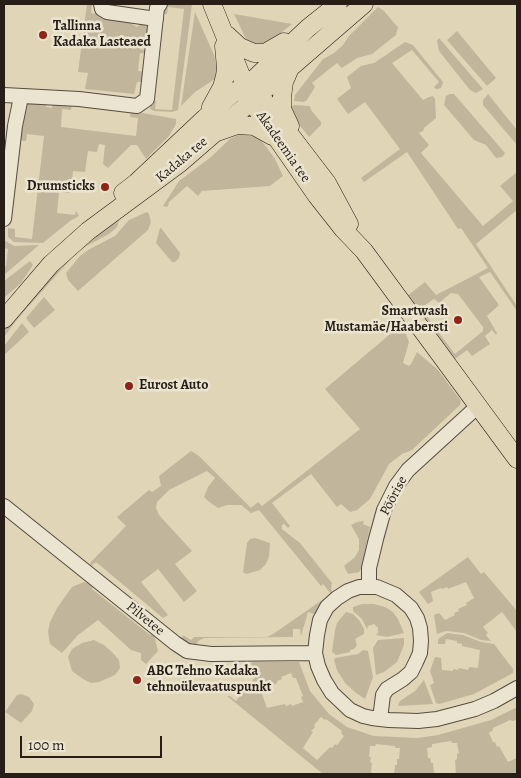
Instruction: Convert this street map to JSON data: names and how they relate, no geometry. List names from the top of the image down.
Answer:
{
  "streets": {
    "main road": ["Akadeemia tee", "Kadaka tee"],
    "street": ["Pöörise", "Pilvetee"]
  },
  "crossings": [
    ["Akadeemia tee", "Kadaka tee"],
    ["Akadeemia tee", "Pöörise"],
    ["Pöörise", "Pilvetee"]
  ],
  "places": [
    "Tallinna Kadaka Lasteaed",
    "Drumsticks",
    "Smartwash Mustamäe/Haabersti",
    "Eurost Auto",
    "ABC Tehno Kadaka tehnoülevaatuspunkt"
  ],
  "scale_bar": "100 m"
}
